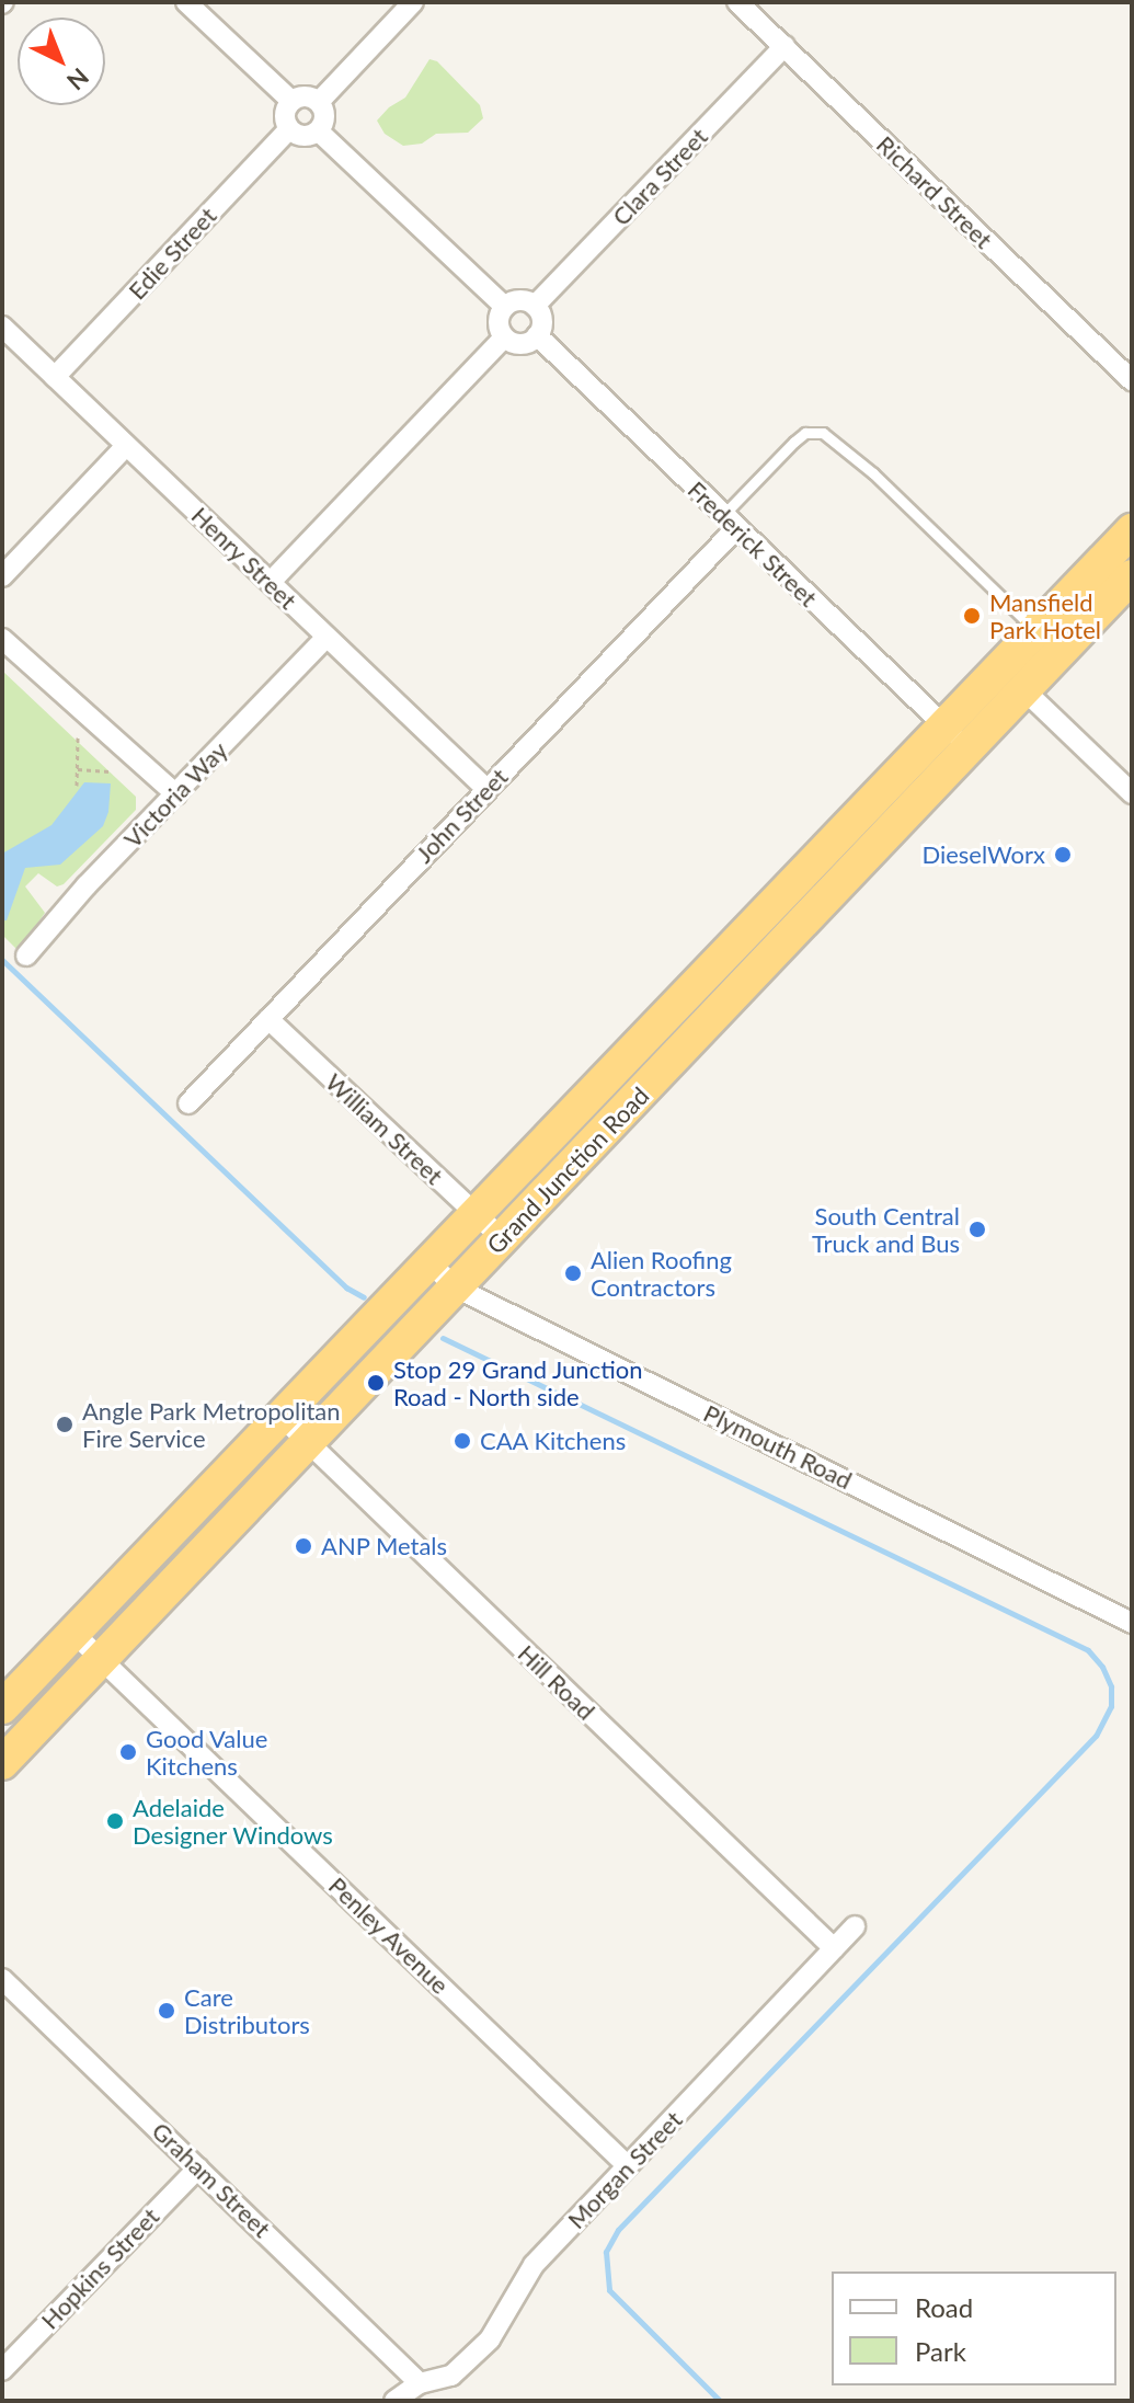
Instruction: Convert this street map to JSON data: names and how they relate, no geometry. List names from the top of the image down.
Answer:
{
  "streets": {
    "highway": ["Grand Junction Road"],
    "street": [
      "Clara Street",
      "Richard Street",
      "Edie Street",
      "Frederick Street",
      "Henry Street",
      "Victoria Way",
      "John Street",
      "William Street",
      "Plymouth Road",
      "Hill Road",
      "Penley Avenue",
      "Morgan Street",
      "Graham Street",
      "Hopkins Street"
    ]
  },
  "crossings": [
    ["Clara Street", "Richard Street"],
    ["Clara Street", "Frederick Street"],
    ["Edie Street", "Henry Street"],
    ["Frederick Street", "John Street"],
    ["Frederick Street", "Grand Junction Road"],
    ["Henry Street", "Victoria Way"],
    ["Henry Street", "John Street"],
    ["John Street", "William Street"],
    ["William Street", "Grand Junction Road"],
    ["Grand Junction Road", "Plymouth Road"],
    ["Grand Junction Road", "Hill Road"],
    ["Grand Junction Road", "Penley Avenue"],
    ["Hill Road", "Morgan Street"],
    ["Penley Avenue", "Morgan Street"],
    ["Morgan Street", "Graham Street"],
    ["Graham Street", "Hopkins Street"]
  ],
  "places": [
    "Mansfield Park Hotel",
    "DieselWorx",
    "South Central Truck and Bus",
    "Alien Roofing Contractors",
    "Stop 29 Grand Junction Road - North side",
    "Angle Park Metropolitan Fire Service",
    "CAA Kitchens",
    "ANP Metals",
    "Good Value Kitchens",
    "Adelaide Designer Windows",
    "Care Distributors"
  ],
  "legend": ["Road", "Park"],
  "north": "bottom right"
}
